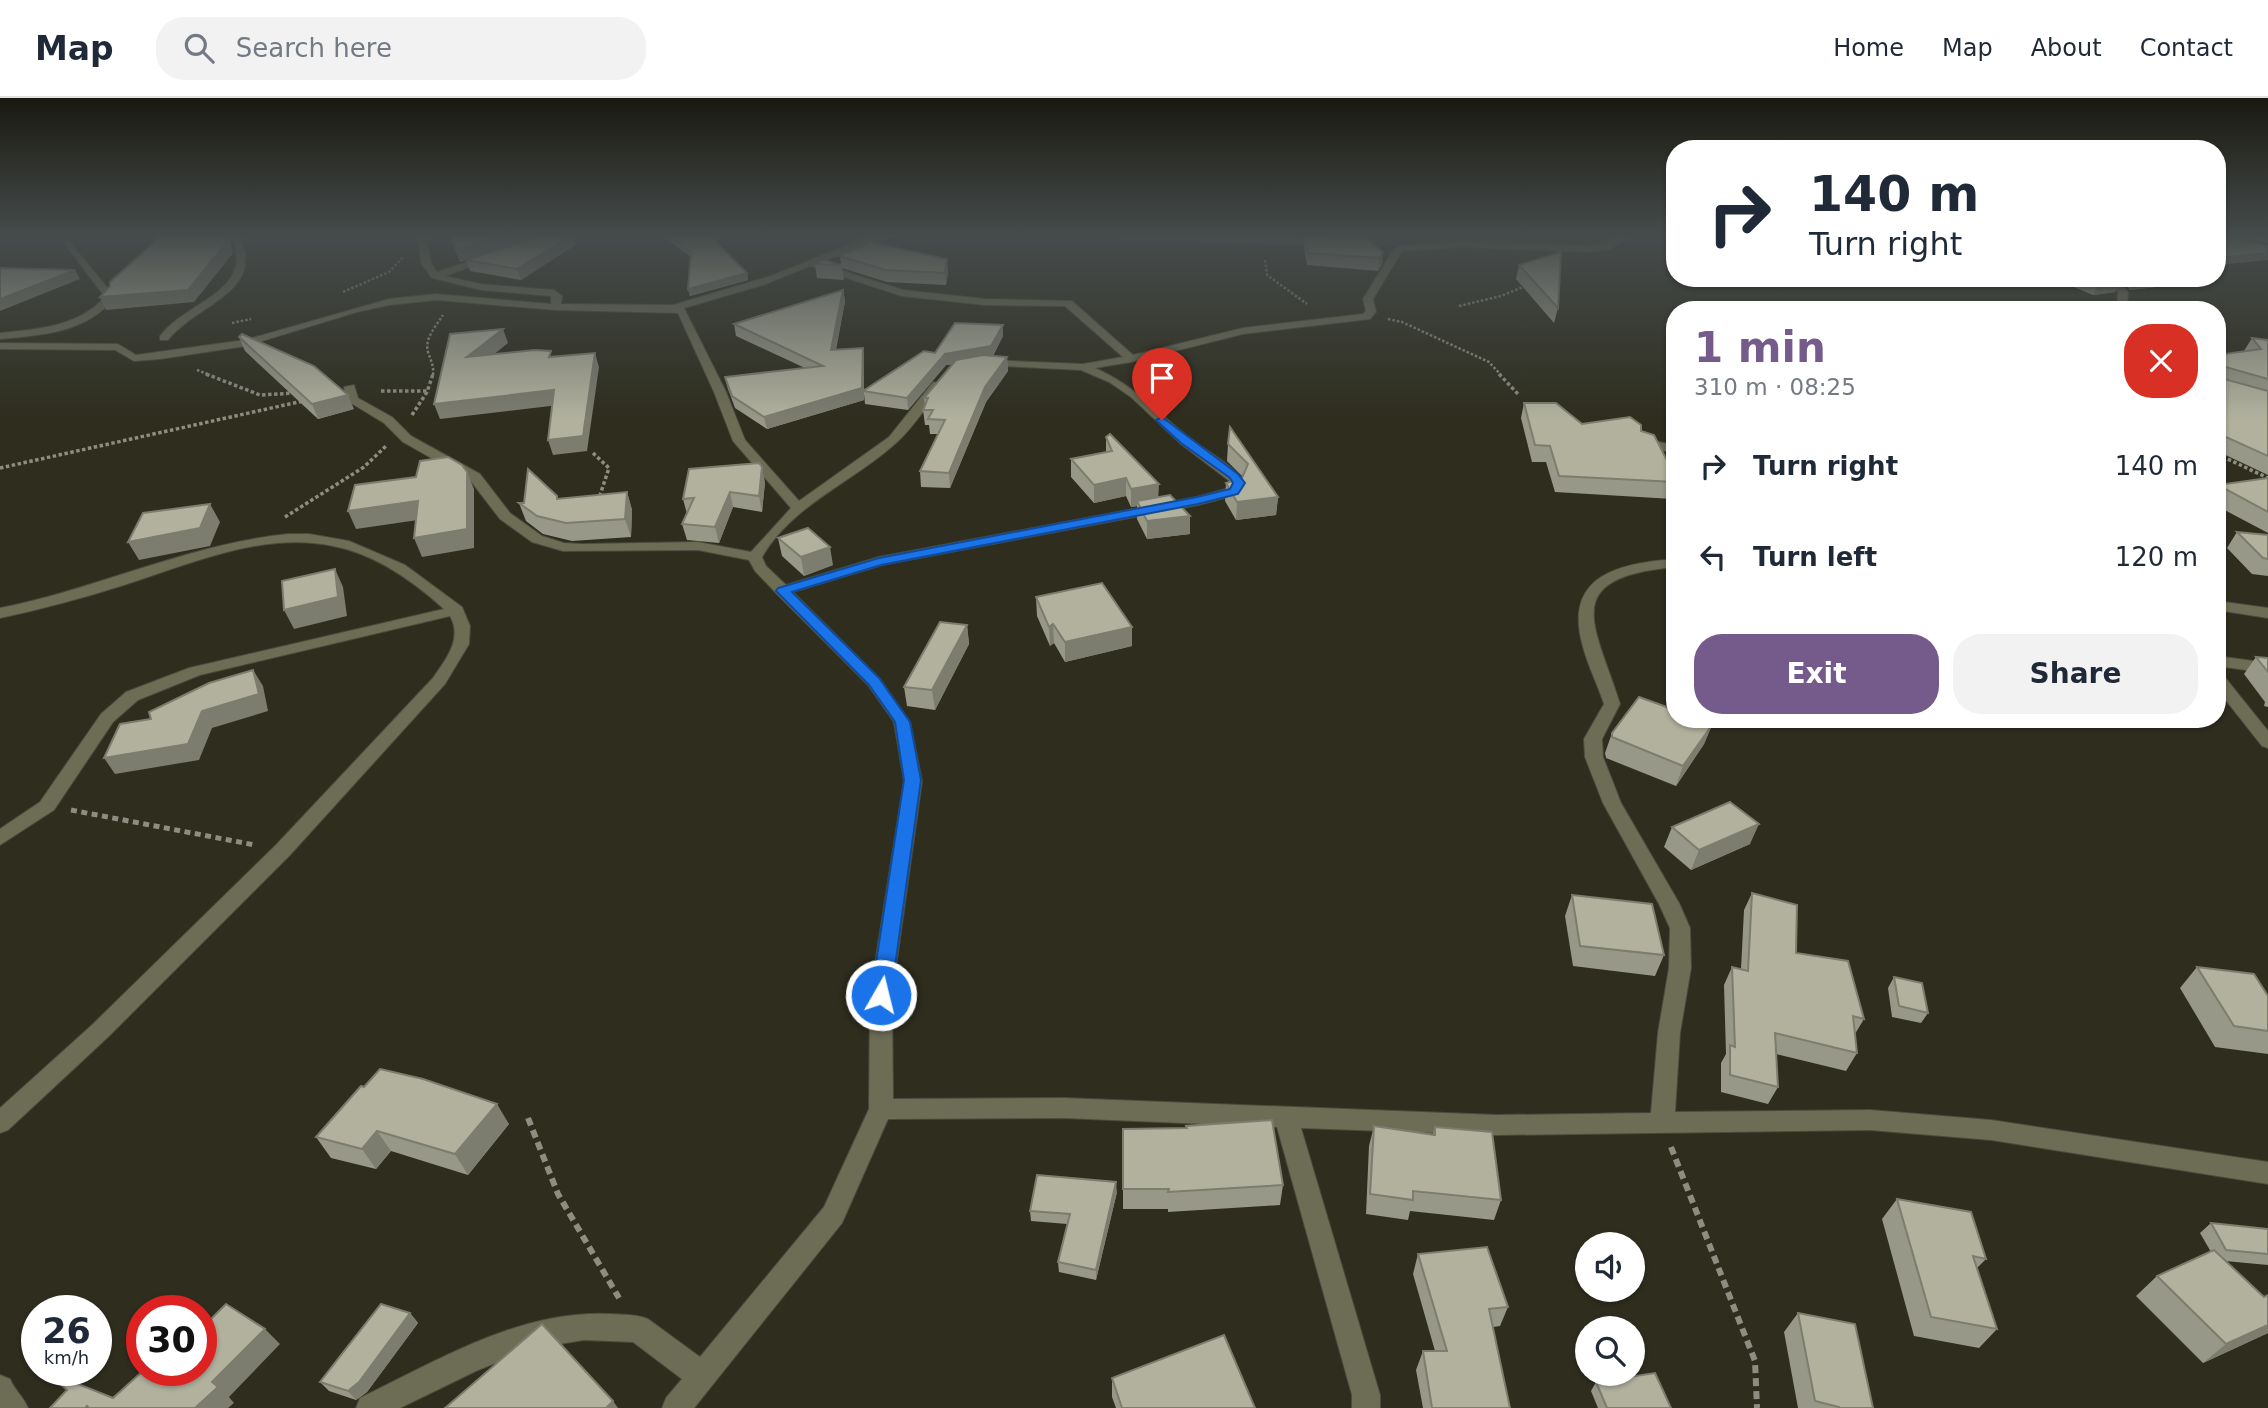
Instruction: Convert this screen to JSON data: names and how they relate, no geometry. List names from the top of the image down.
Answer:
{
  "page": {
    "header": "Map",
    "search": "Search here",
    "nav": [
      "Home",
      "Map",
      "About",
      "Contact"
    ],
    "turn": ["140 m", "Turn right"],
    "heading": ["1 min", "310 m · 08:25"],
    "list": [
      {
        "name": "Turn right",
        "value": "140 m"
      },
      {
        "name": "Turn left",
        "value": "120 m"
      }
    ],
    "buttons": ["Exit", "Share"],
    "speed": "26 km/h",
    "limit": "30"
  }
}
